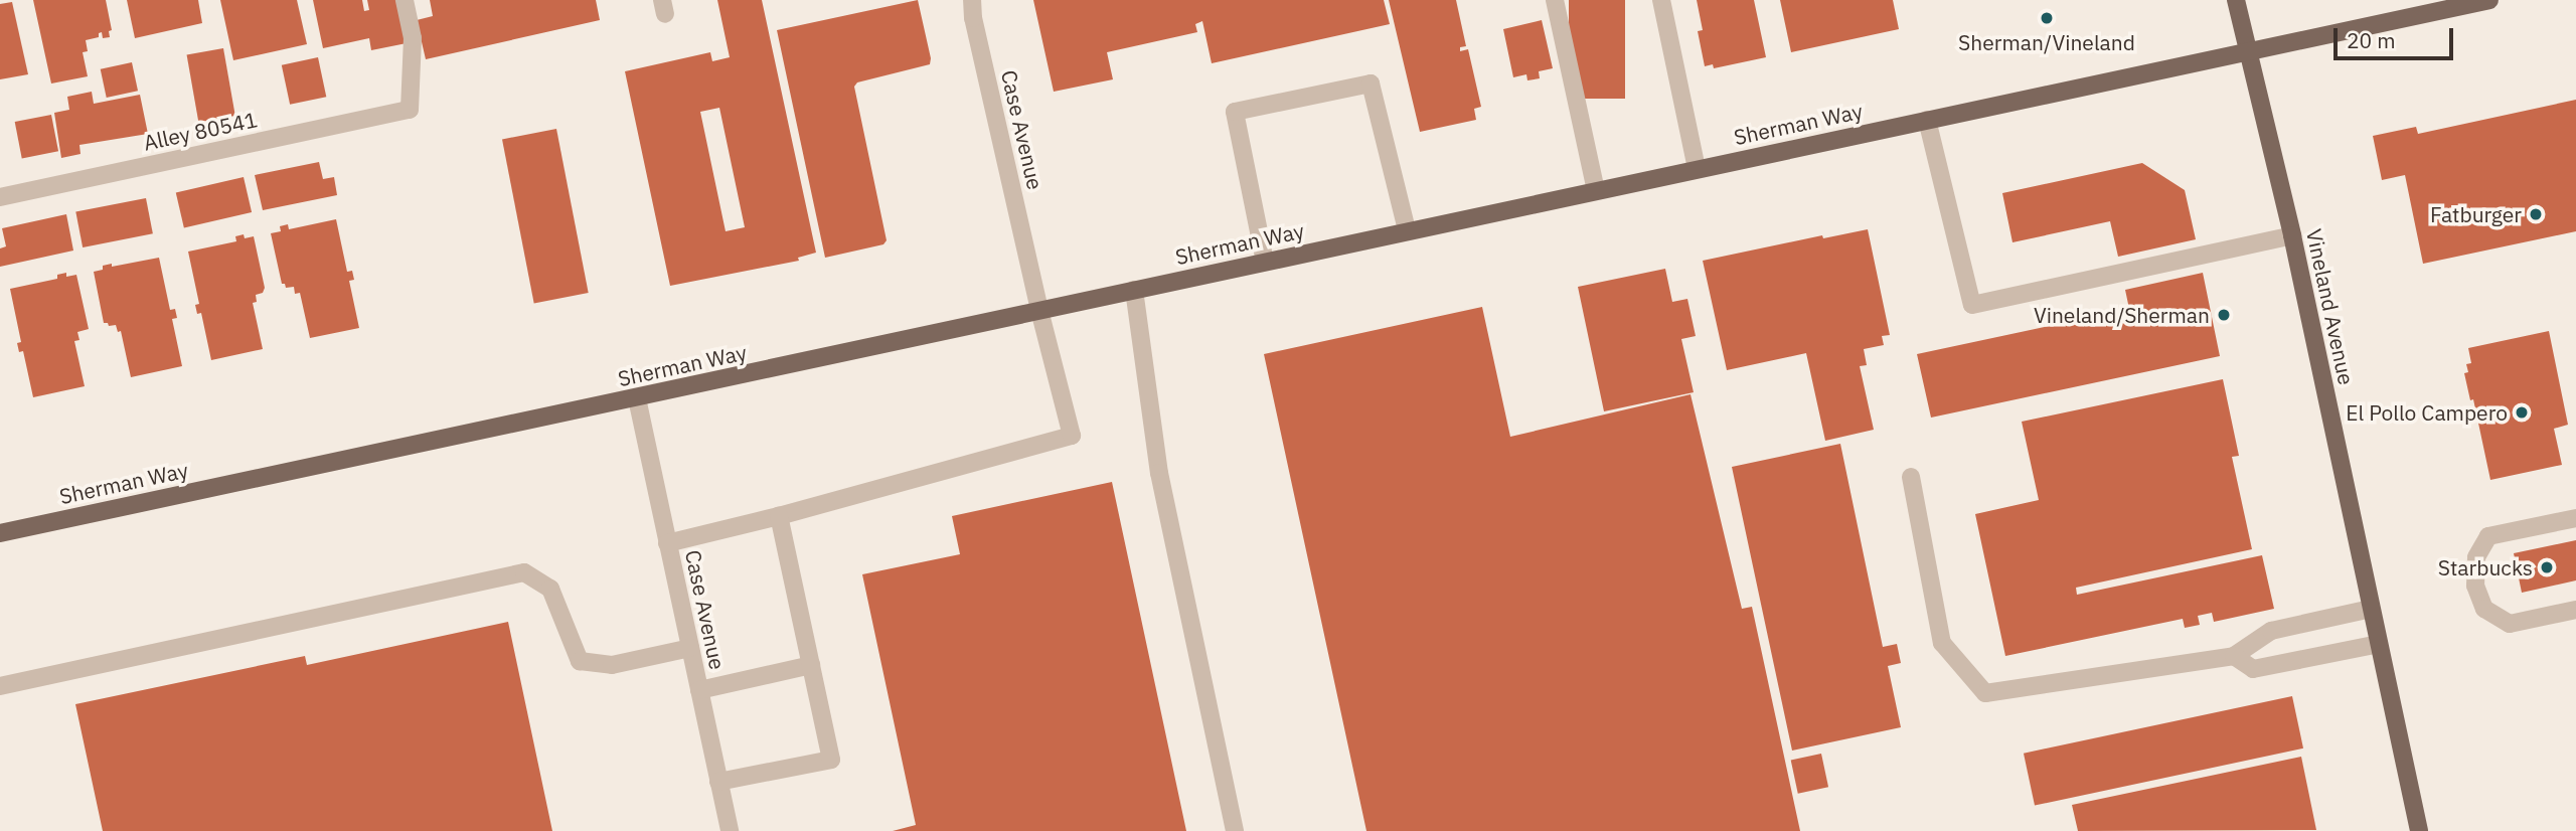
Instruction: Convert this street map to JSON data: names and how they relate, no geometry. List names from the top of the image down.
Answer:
{
  "streets": {
    "main road": ["Sherman Way", "Vineland Avenue"],
    "street": ["Case Avenue", "Alley 80541"]
  },
  "crossings": [
    ["Sherman Way", "Case Avenue"],
    ["Sherman Way", "Vineland Avenue"]
  ],
  "places": [
    "Sherman/Vineland",
    "Fatburger",
    "Vineland/Sherman",
    "El Pollo Campero",
    "Starbucks"
  ],
  "scale_bar": "20 m"
}
